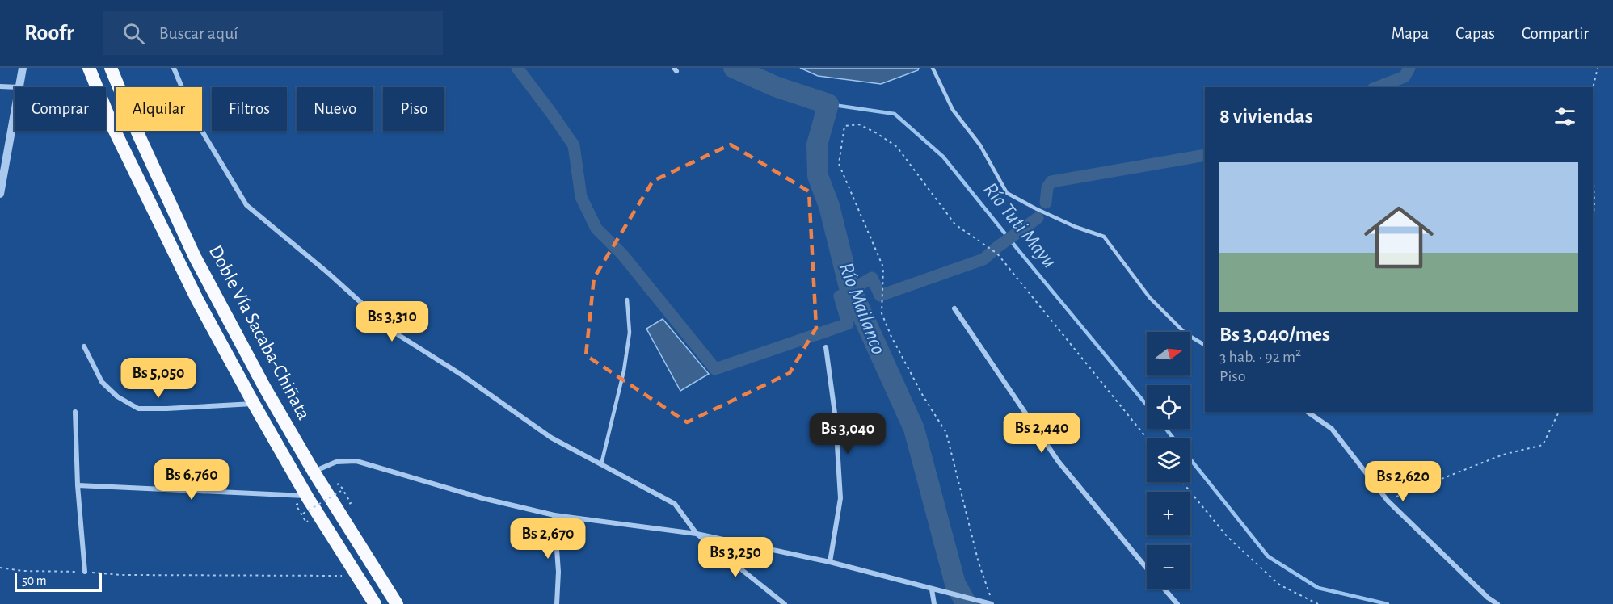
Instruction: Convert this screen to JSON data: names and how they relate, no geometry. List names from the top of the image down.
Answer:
{
  "streets": {
    "highway": ["Doble Vía Sacaba-Chiñata"]
  },
  "water": ["Río Tuti Mayu", "Río Mailanco"],
  "scale_bar": "50 m",
  "north": "right",
  "page": {
    "header": "Roofr",
    "search": "Buscar aquí",
    "nav": ["Mapa", "Capas", "Compartir"],
    "chip": [
      "Comprar",
      "Alquilar",
      "Filtros",
      "Nuevo",
      "Piso"
    ],
    "heading": "8 viviendas",
    "list": [
      {
        "name": "Bs 3,040/mes",
        "note": "3 hab. · 92 m² · Piso"
      }
    ],
    "price": [
      "Bs 3,310",
      "Bs 5,050",
      "Bs 2,440",
      "Bs 3,040",
      "Bs 6,760",
      "Bs 2,620",
      "Bs 2,670",
      "Bs 3,250"
    ],
    "map_buttons": ["+", "−"],
    "scale": "50 m"
  }
}
